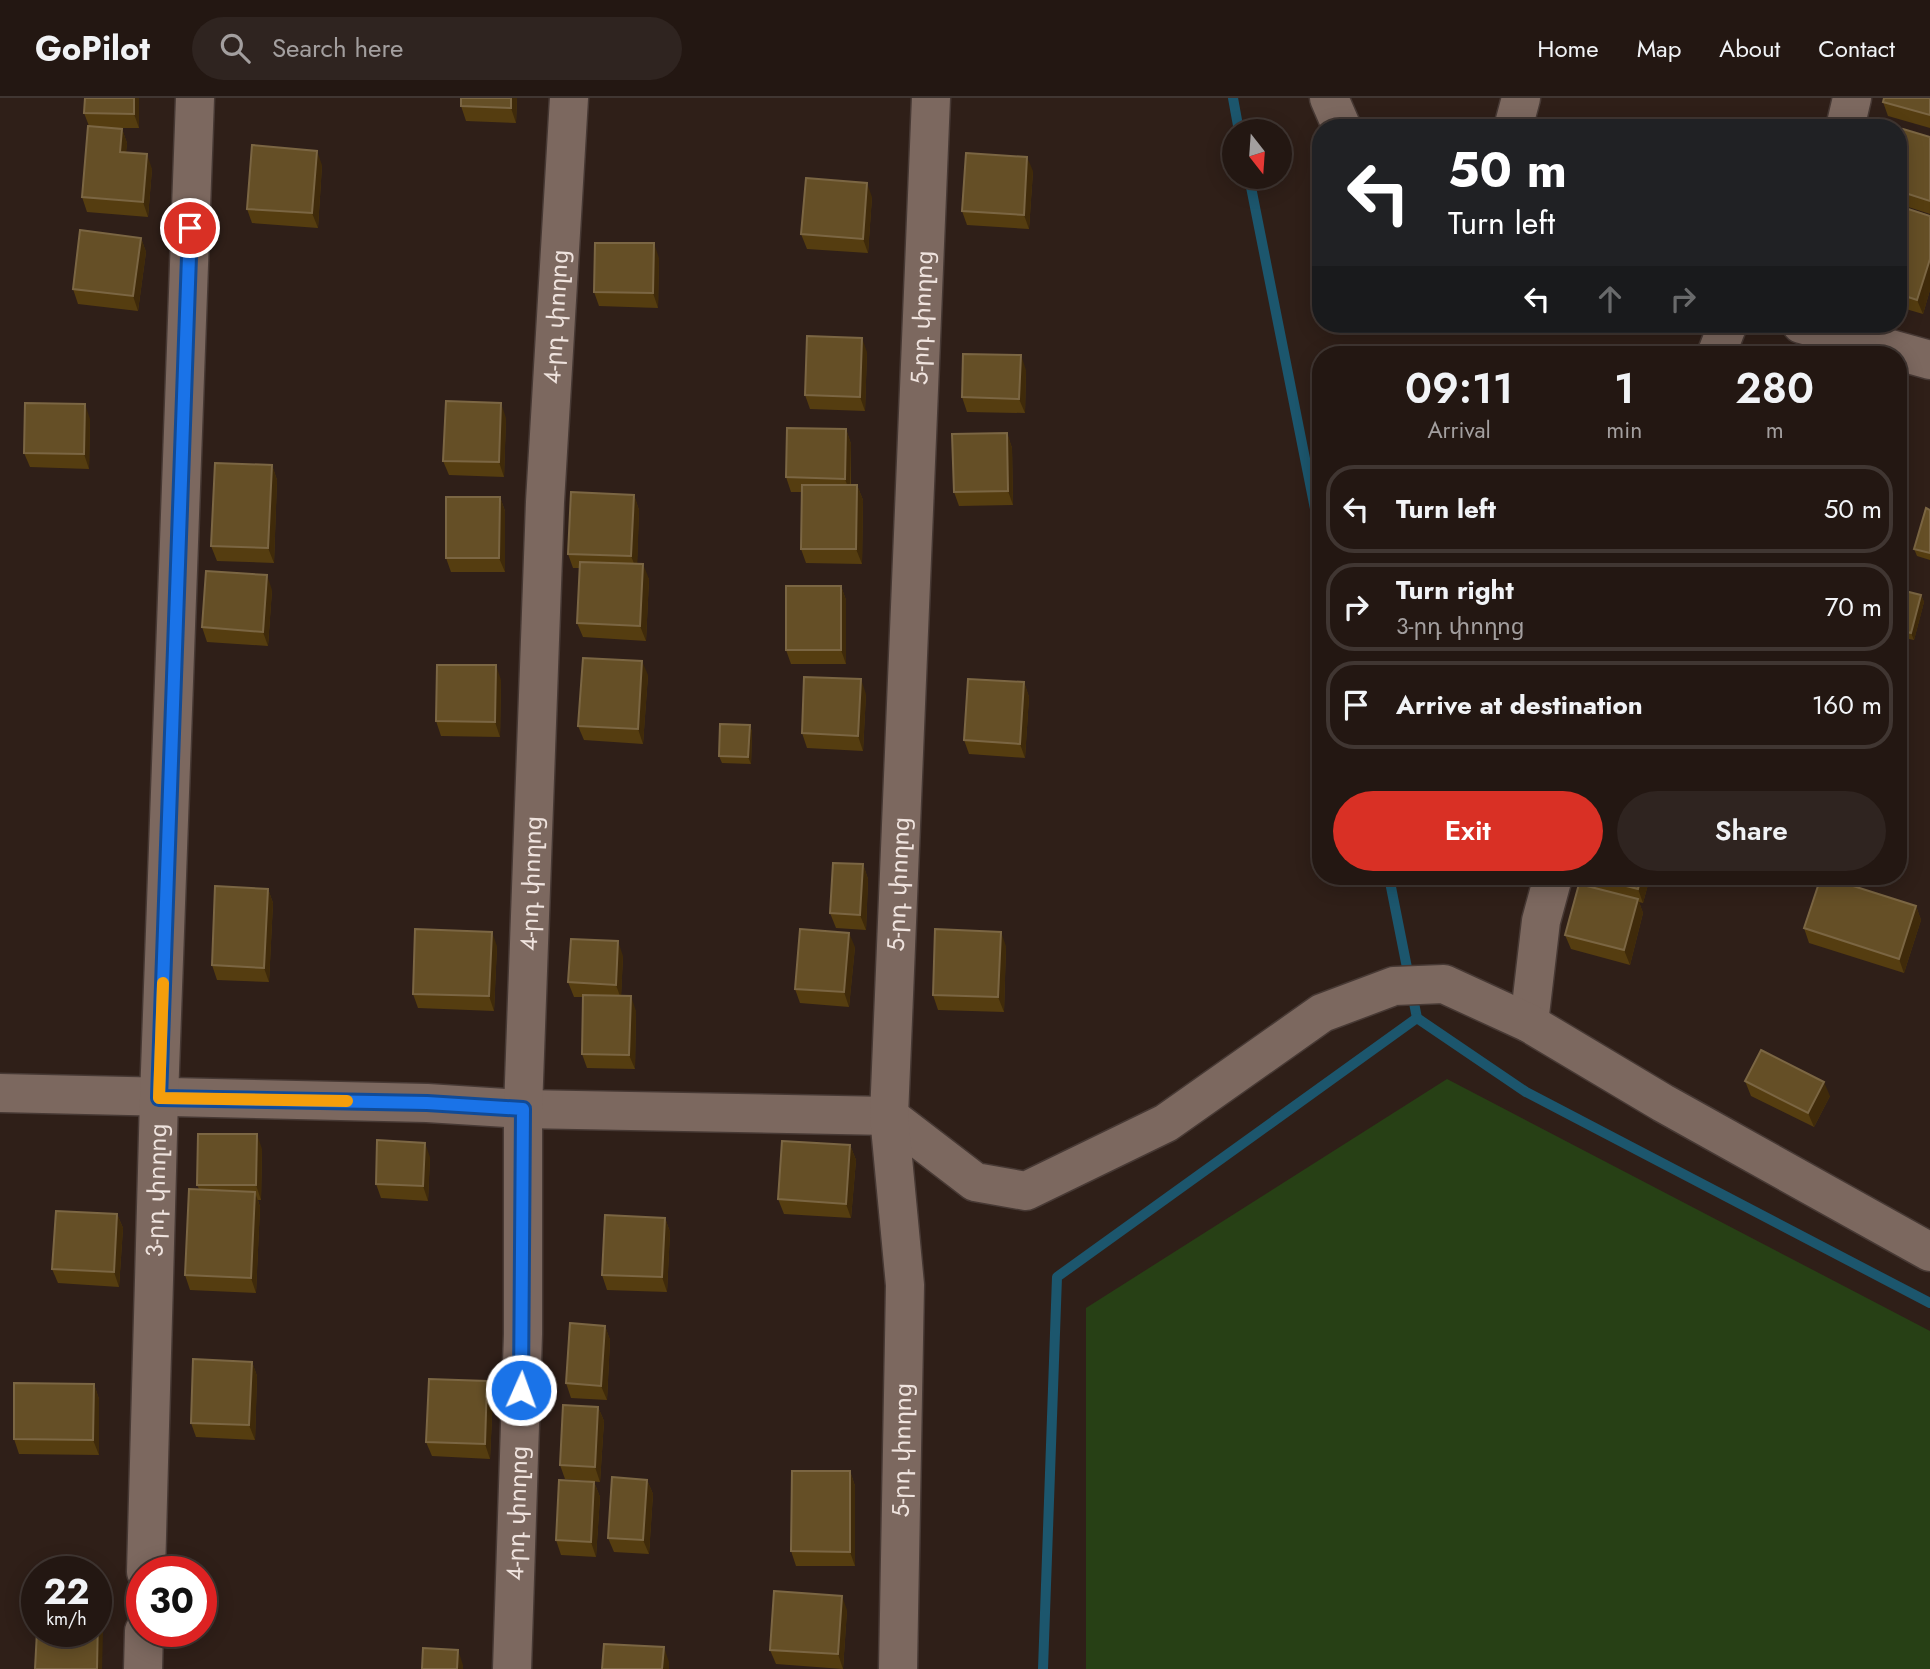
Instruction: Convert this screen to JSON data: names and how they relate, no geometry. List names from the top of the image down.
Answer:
{
  "streets": {
    "street": ["4-րդ փողոց", "5-րդ փողոց", "3-րդ փողոց"]
  },
  "north": "bottom",
  "page": {
    "header": "GoPilot",
    "search": "Search here",
    "nav": [
      "Home",
      "Map",
      "About",
      "Contact"
    ],
    "turn": ["50 m", "Turn left"],
    "eta": [
      "09:11",
      "Arrival",
      "1",
      "min",
      "280",
      "m"
    ],
    "list": [
      {
        "name": "Turn left",
        "value": "50 m"
      },
      {
        "name": "Turn right",
        "note": "3-րդ փողոց",
        "value": "70 m"
      },
      {
        "name": "Arrive at destination",
        "value": "160 m"
      }
    ],
    "buttons": ["Exit", "Share"],
    "speed": "22 km/h",
    "limit": "30"
  }
}
